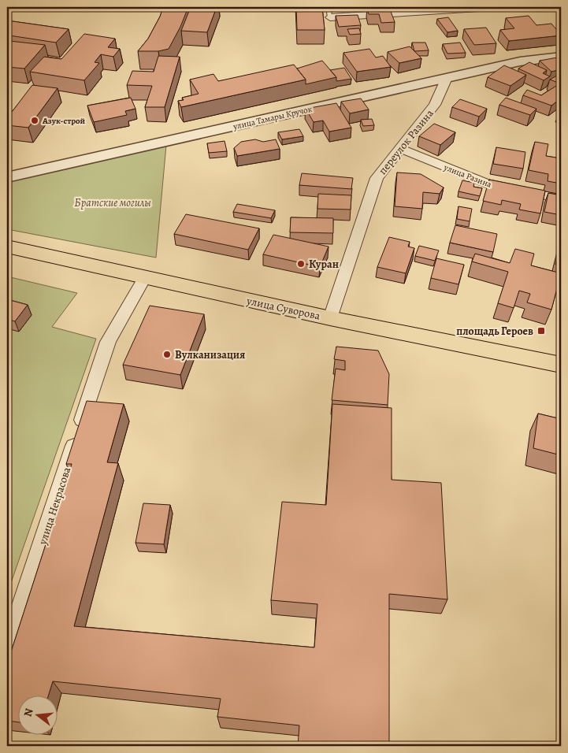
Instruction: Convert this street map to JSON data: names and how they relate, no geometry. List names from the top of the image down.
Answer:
{
  "streets": {
    "main road": ["улица Суворова"],
    "street": [
      "улица Тамары Кручок",
      "переулок Разина",
      "улица Разина",
      "улица Некрасова"
    ]
  },
  "crossings": [
    ["улица Тамары Кручок", "переулок Разина"],
    ["переулок Разина", "улица Разина"],
    ["переулок Разина", "улица Суворова"],
    ["улица Суворова", "улица Некрасова"]
  ],
  "parks": ["Братские могилы"],
  "places": {
    "other": ["Азук-строй", "Куран", "Вулканизация"],
    "transit": ["площадь Героев"]
  },
  "north": "left"
}
